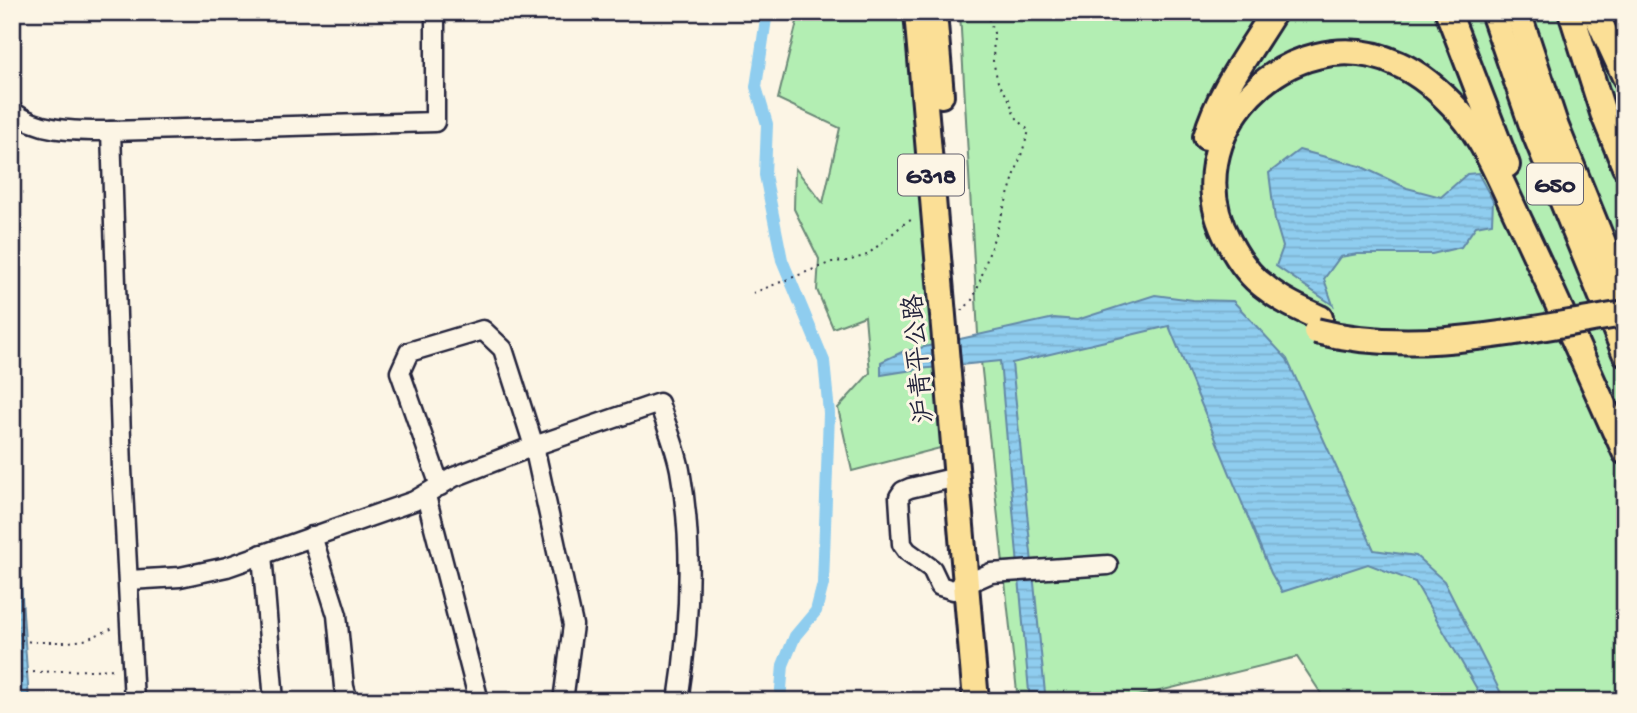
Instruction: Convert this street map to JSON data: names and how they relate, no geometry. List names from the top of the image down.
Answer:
{
  "streets": {
    "highway": ["G318", "G50", "沪青平公路"]
  }
}
